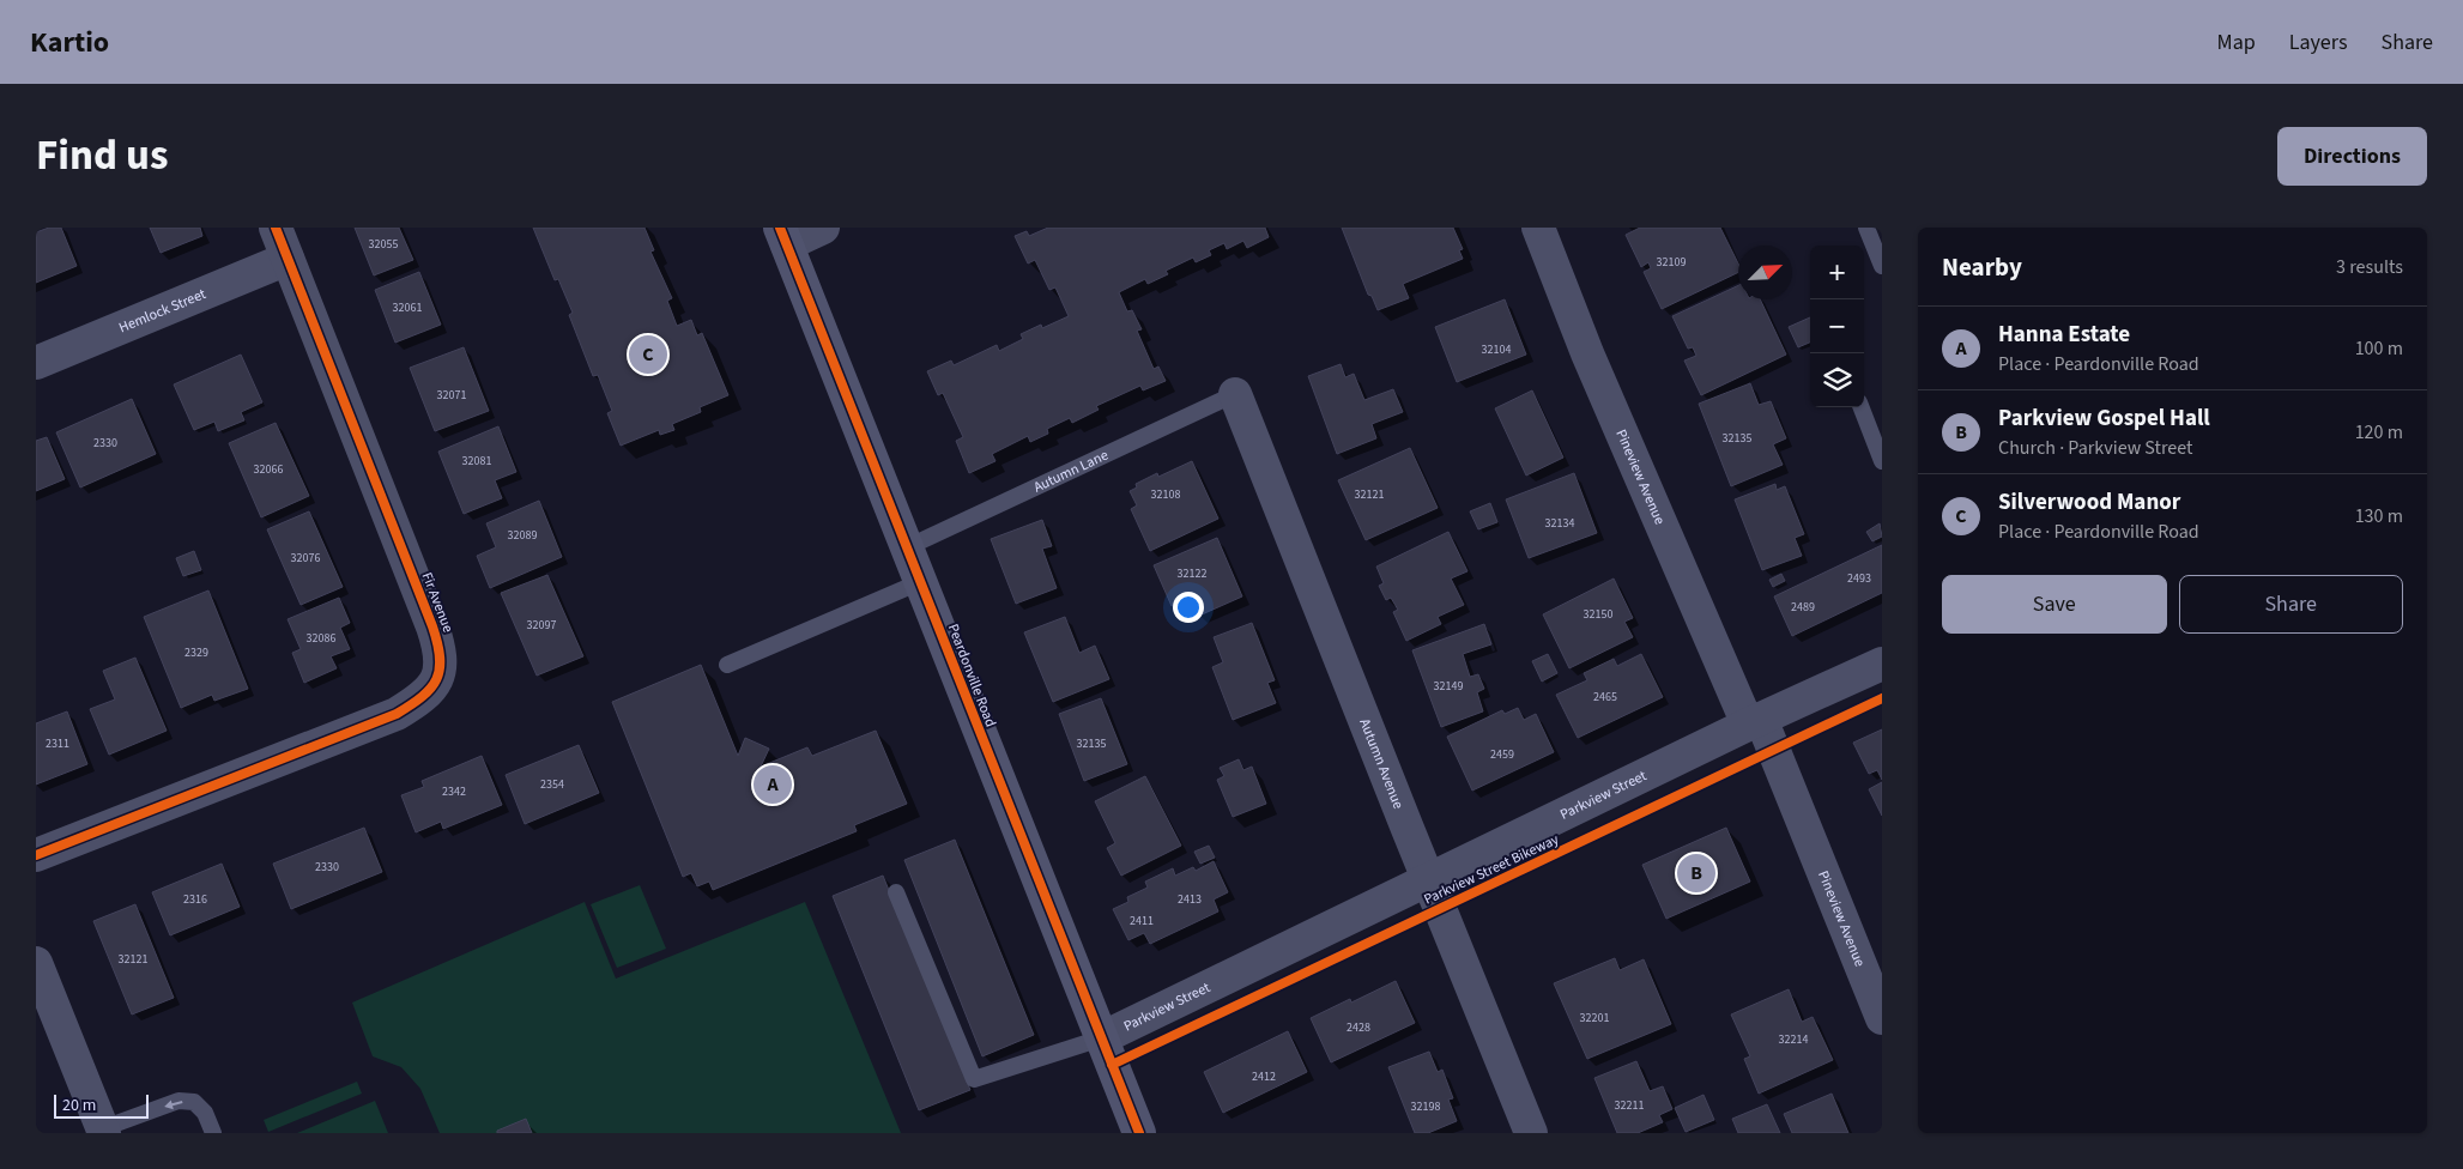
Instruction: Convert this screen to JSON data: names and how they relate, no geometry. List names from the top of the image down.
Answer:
{
  "streets": {
    "main road": ["Peardonville Road"],
    "street": [
      "Hemlock Street",
      "Pineview Avenue",
      "Fir Avenue",
      "Autumn Avenue",
      "Parkview Street"
    ],
    "lane": ["Autumn Lane"],
    "cycle path": ["Parkview Street Bikeway"]
  },
  "crossings": [
    ["Hemlock Street", "Fir Avenue"],
    ["Autumn Lane", "Peardonville Road"],
    ["Autumn Lane", "Autumn Avenue"],
    ["Pineview Avenue", "Parkview Street"],
    ["Peardonville Road", "Parkview Street"],
    ["Autumn Avenue", "Parkview Street"]
  ],
  "house_numbers": [
    "32055",
    "32109",
    "32061",
    "32104",
    "32071",
    "32135",
    "2330",
    "32081",
    "32066",
    "32108",
    "32121",
    "32134",
    "32089",
    "32076",
    "32122",
    "2493",
    "2489",
    "32150",
    "32097",
    "32086",
    "2329",
    "32149",
    "2465",
    "2311",
    "32135",
    "2459",
    "2354",
    "2342",
    "2330",
    "2316",
    "2413",
    "2411",
    "32121",
    "32201",
    "2428",
    "32214",
    "2412",
    "32211",
    "32198"
  ],
  "scale_bar": "20 m",
  "north": "top right",
  "page": {
    "header": "Kartio",
    "nav": ["Map", "Layers", "Share"],
    "title": "Find us",
    "buttons": [
      "Directions",
      ["Save", "Share"]
    ],
    "heading": ["Nearby", "3 results"],
    "map_buttons": ["+", "−"],
    "list": [
      {
        "mark": "A",
        "name": "Hanna Estate",
        "note": "Place · Peardonville Road",
        "value": "100 m"
      },
      {
        "mark": "B",
        "name": "Parkview Gospel Hall",
        "note": "Church · Parkview Street",
        "value": "120 m"
      },
      {
        "mark": "C",
        "name": "Silverwood Manor",
        "note": "Place · Peardonville Road",
        "value": "130 m"
      }
    ],
    "pins": ["C", "A", "B"],
    "scale": "20 m"
  }
}
